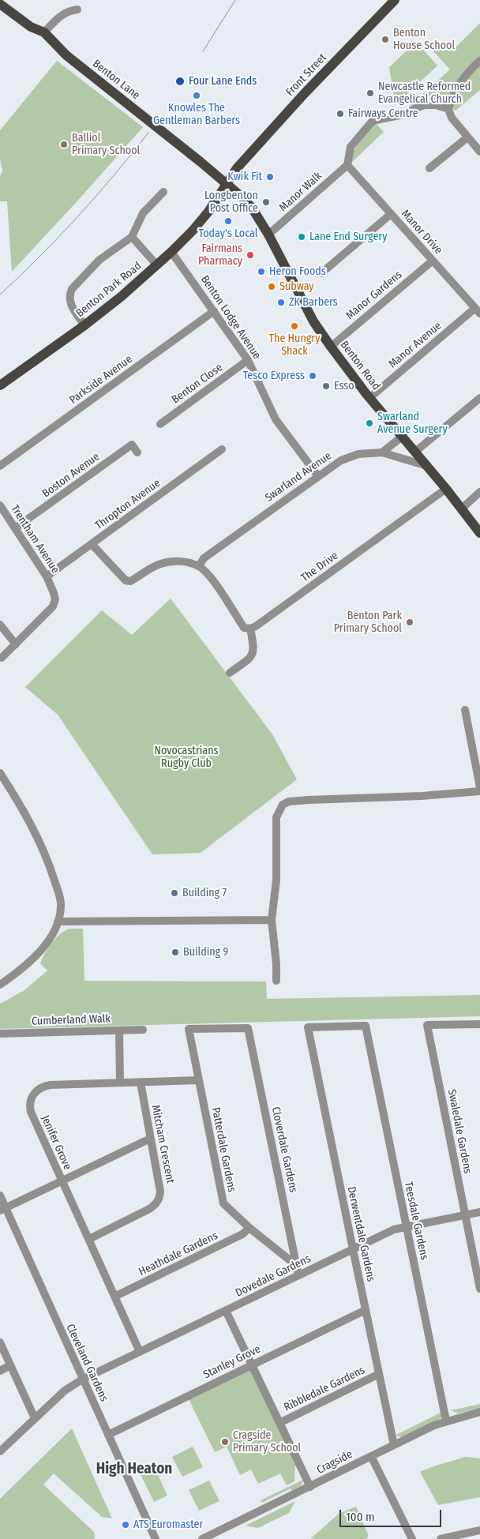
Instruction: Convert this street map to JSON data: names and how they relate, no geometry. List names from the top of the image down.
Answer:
{
  "streets": {
    "main road": [
      "Front Street",
      "Benton Lane",
      "Benton Park Road",
      "Benton Road"
    ],
    "street": [
      "Manor Walk",
      "Manor Drive",
      "Manor Gardens",
      "Benton Lodge Avenue",
      "Manor Avenue",
      "Parkside Avenue",
      "Benton Close",
      "Boston Avenue",
      "Swarland Avenue",
      "Thropton Avenue",
      "Trentham Avenue",
      "The Drive",
      "Cumberland Walk",
      "Swaledale Gardens",
      "Jenifer Grove",
      "Mitcham Crescent",
      "Patterdale Gardens",
      "Cloverdale Gardens",
      "Teesdale Gardens",
      "Derwentdale Gardens",
      "Heathdale Gardens",
      "Dovedale Gardens",
      "Stanley Grove",
      "Cleveland Gardens",
      "Ribbledale Gardens",
      "Cragside"
    ]
  },
  "crossings": [
    ["Front Street", "Benton Lane"],
    ["Front Street", "Benton Park Road"],
    ["Front Street", "Benton Road"],
    ["Benton Lane", "Benton Park Road"],
    ["Benton Lane", "Benton Road"],
    ["Manor Walk", "Manor Drive"],
    ["Manor Walk", "Benton Road"],
    ["Manor Drive", "Manor Gardens"],
    ["Manor Drive", "Manor Avenue"],
    ["Benton Park Road", "Benton Lodge Avenue"],
    ["Benton Park Road", "Benton Road"],
    ["Manor Gardens", "Benton Road"],
    ["Benton Lodge Avenue", "Parkside Avenue"],
    ["Benton Lodge Avenue", "Benton Close"],
    ["Benton Lodge Avenue", "Swarland Avenue"],
    ["Manor Avenue", "Benton Road"],
    ["Benton Road", "Swarland Avenue"],
    ["Benton Road", "The Drive"],
    ["Boston Avenue", "Trentham Avenue"],
    ["Thropton Avenue", "Trentham Avenue"],
    ["Swaledale Gardens", "Dovedale Gardens"],
    ["Jenifer Grove", "Mitcham Crescent"],
    ["Jenifer Grove", "Patterdale Gardens"],
    ["Jenifer Grove", "Heathdale Gardens"],
    ["Jenifer Grove", "Dovedale Gardens"],
    ["Patterdale Gardens", "Cloverdale Gardens"],
    ["Patterdale Gardens", "Heathdale Gardens"],
    ["Cloverdale Gardens", "Dovedale Gardens"],
    ["Teesdale Gardens", "Derwentdale Gardens"],
    ["Teesdale Gardens", "Dovedale Gardens"],
    ["Teesdale Gardens", "Cragside"],
    ["Derwentdale Gardens", "Dovedale Gardens"],
    ["Derwentdale Gardens", "Stanley Grove"],
    ["Derwentdale Gardens", "Ribbledale Gardens"],
    ["Derwentdale Gardens", "Cragside"],
    ["Dovedale Gardens", "Cleveland Gardens"],
    ["Stanley Grove", "Cleveland Gardens"]
  ],
  "districts": ["High Heaton"],
  "parks": ["Novocastrians Rugby Club"],
  "places": [
    "Benton House School",
    "Four Lane Ends",
    "Newcastle Reformed Evangelical Church",
    "Knowles The Gentleman Barbers",
    "Fairways Centre",
    "Balliol Primary School",
    "Kwik Fit",
    "Longbenton Post Office",
    "Today's Local",
    "Lane End Surgery",
    "Fairmans Pharmacy",
    "Heron Foods",
    "Subway",
    "ZK Barbers",
    "The Hungry Shack",
    "Tesco Express",
    "Esso",
    "Swarland Avenue Surgery",
    "Benton Park Primary School",
    "Building 7",
    "Building 9",
    "Cragside Primary School",
    "ATS Euromaster"
  ],
  "scale_bar": "100 m"
}
